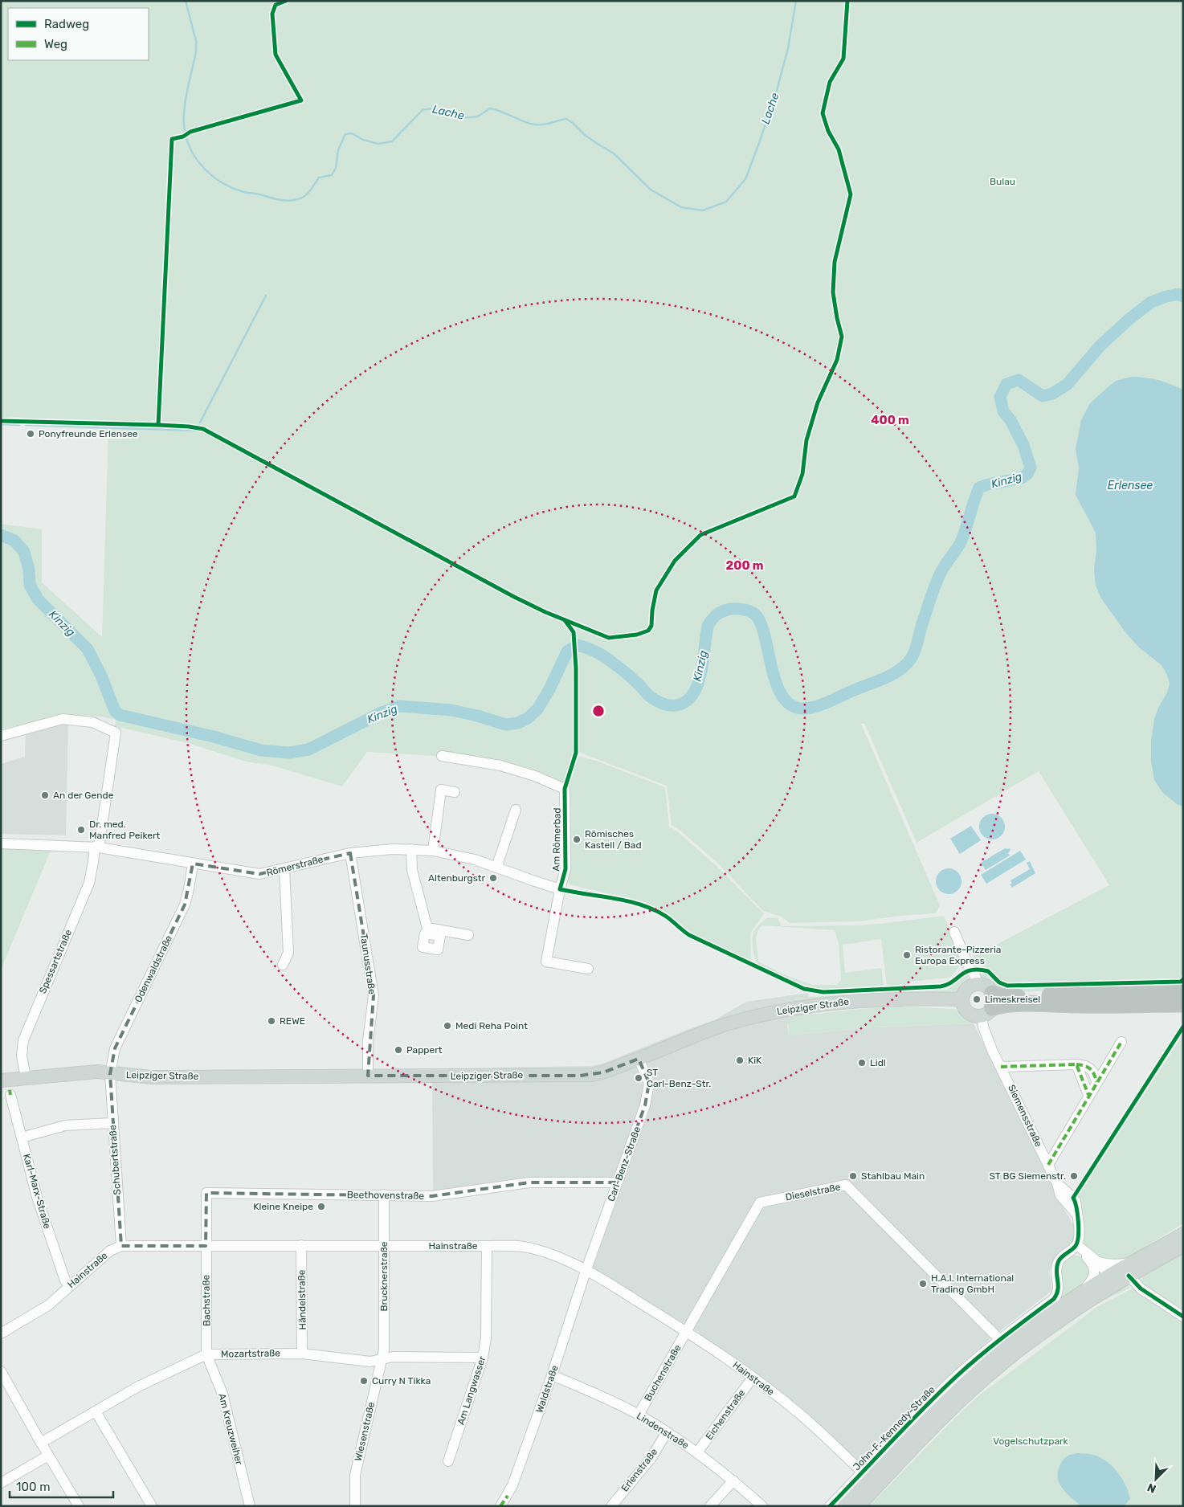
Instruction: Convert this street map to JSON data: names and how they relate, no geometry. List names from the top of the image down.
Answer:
{
  "streets": {
    "main road": ["Leipziger Straße"],
    "street": [
      "Am Römerbad",
      "Römerstraße",
      "Spessartstraße",
      "Taunusstraße",
      "Odenwaldstraße",
      "Siemensstraße",
      "Schubertstraße",
      "Carl-Benz-Straße",
      "Karl-Marx-Straße",
      "Dieselstraße",
      "Beethovenstraße",
      "Hainstraße",
      "Brucknerstraße",
      "Händelstraße",
      "Bachstraße",
      "Mozartstraße",
      "Buchenstraße",
      "Waldstraße",
      "Am Langwasser",
      "Eichenstraße",
      "John-F.-Kennedy-Straße",
      "Am Kreuzweiher",
      "Lindenstraße",
      "Wiesenstraße",
      "Erlenstraße"
    ]
  },
  "crossings": [
    ["Am Römerbad", "Römerstraße"],
    ["Römerstraße", "Spessartstraße"],
    ["Römerstraße", "Taunusstraße"],
    ["Römerstraße", "Odenwaldstraße"],
    ["Spessartstraße", "Leipziger Straße"],
    ["Taunusstraße", "Leipziger Straße"],
    ["Odenwaldstraße", "Leipziger Straße"],
    ["Odenwaldstraße", "Schubertstraße"],
    ["Leipziger Straße", "Siemensstraße"],
    ["Leipziger Straße", "Schubertstraße"],
    ["Leipziger Straße", "Carl-Benz-Straße"],
    ["Siemensstraße", "John-F.-Kennedy-Straße"],
    ["Schubertstraße", "Hainstraße"],
    ["Carl-Benz-Straße", "Beethovenstraße"],
    ["Carl-Benz-Straße", "Hainstraße"],
    ["Carl-Benz-Straße", "Waldstraße"],
    ["Karl-Marx-Straße", "Hainstraße"],
    ["Dieselstraße", "Hainstraße"],
    ["Dieselstraße", "Buchenstraße"],
    ["Dieselstraße", "John-F.-Kennedy-Straße"],
    ["Beethovenstraße", "Hainstraße"],
    ["Beethovenstraße", "Brucknerstraße"],
    ["Beethovenstraße", "Bachstraße"],
    ["Hainstraße", "Brucknerstraße"],
    ["Hainstraße", "Händelstraße"],
    ["Hainstraße", "Bachstraße"],
    ["Hainstraße", "Buchenstraße"],
    ["Hainstraße", "Waldstraße"],
    ["Hainstraße", "Am Langwasser"],
    ["Hainstraße", "Eichenstraße"],
    ["Hainstraße", "John-F.-Kennedy-Straße"],
    ["Brucknerstraße", "Mozartstraße"],
    ["Brucknerstraße", "Wiesenstraße"],
    ["Händelstraße", "Mozartstraße"],
    ["Bachstraße", "Mozartstraße"],
    ["Bachstraße", "Am Kreuzweiher"],
    ["Mozartstraße", "Am Langwasser"],
    ["Mozartstraße", "Am Kreuzweiher"],
    ["Mozartstraße", "Wiesenstraße"],
    ["Buchenstraße", "Lindenstraße"],
    ["Waldstraße", "Lindenstraße"],
    ["Eichenstraße", "Lindenstraße"],
    ["Lindenstraße", "Erlenstraße"]
  ],
  "water": ["Lache", "Kinzig", "Erlensee"],
  "parks": ["Bulau", "Vogelschutzpark"],
  "places": [
    "Ponyfreunde Erlensee",
    "An der Gende",
    "Dr. med. Manfred Peikert",
    "Römisches Kastell / Bad",
    "Altenburgstr",
    "Ristorante-Pizzeria Europa Express",
    "Limeskreisel",
    "REWE",
    "Medi Reha Point",
    "Pappert",
    "KiK",
    "Lidl",
    "ST Carl-Benz-Str.",
    "Stahlbau Main",
    "ST BG Siemenstr.",
    "Kleine Kneipe",
    "H.A.I. International Trading GmbH",
    "Curry N Tikka"
  ],
  "legend": ["Radweg", "Weg"],
  "scale_bar": "100 m",
  "north": "bottom left",
  "rings": ["400 m", "200 m"]
}
